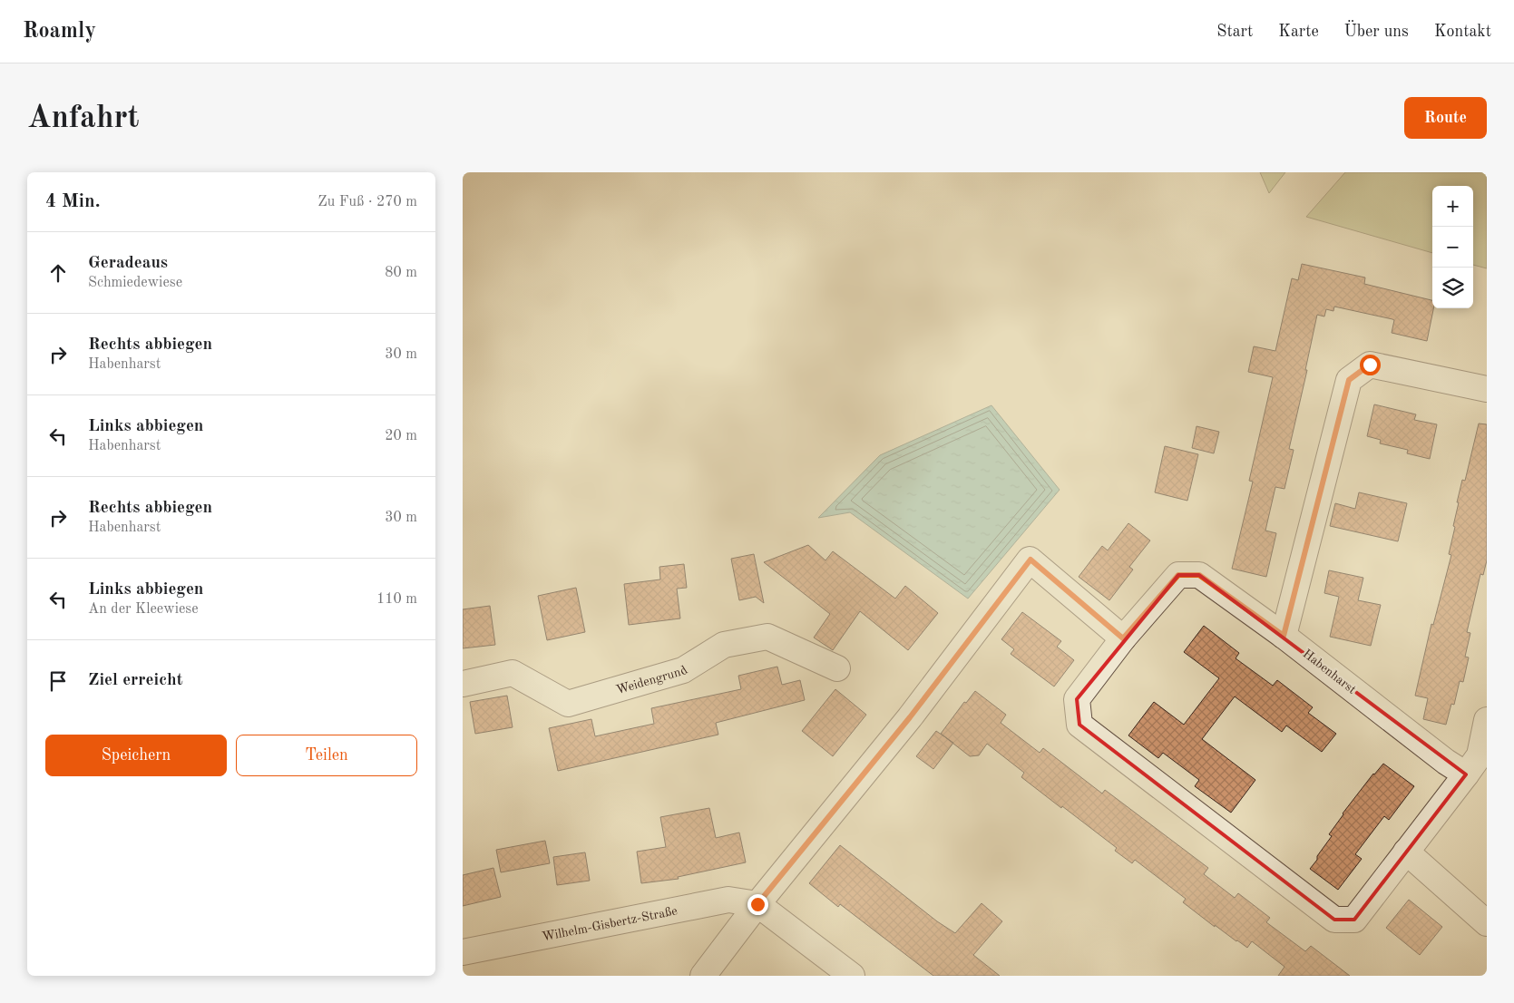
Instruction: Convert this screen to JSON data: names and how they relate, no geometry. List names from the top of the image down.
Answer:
{
  "streets": {
    "street": ["Habenharst", "Weidengrund", "Wilhelm-Gisbertz-Straße"]
  },
  "page": {
    "header": "Roamly",
    "nav": [
      "Start",
      "Karte",
      "Über uns",
      "Kontakt"
    ],
    "buttons": [
      "Route",
      ["Speichern", "Teilen"]
    ],
    "title": "Anfahrt",
    "heading": ["4 Min.", "Zu Fuß · 270 m"],
    "map_buttons": ["+", "−"],
    "list": [
      ["Geradeaus", "Schmiedewiese", "80 m"],
      ["Rechts abbiegen", "Habenharst", "30 m"],
      ["Links abbiegen", "Habenharst", "20 m"],
      ["Rechts abbiegen", "Habenharst", "30 m"],
      ["Links abbiegen", "An der Kleewiese", "110 m"],
      "Ziel erreicht"
    ]
  }
}
